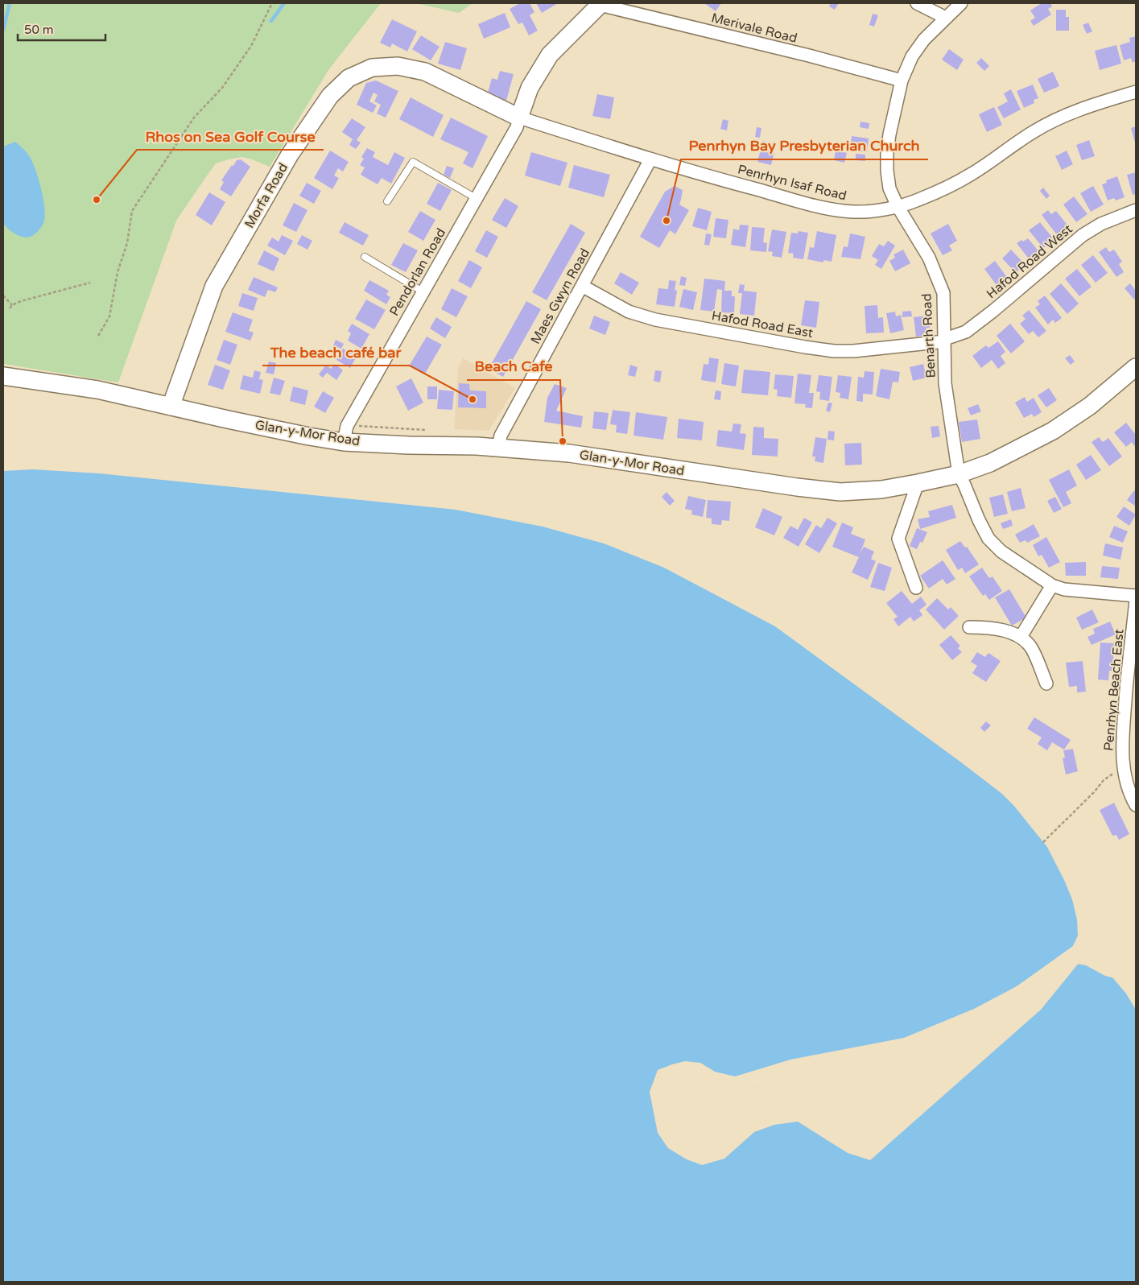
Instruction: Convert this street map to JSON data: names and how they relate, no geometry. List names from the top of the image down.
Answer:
{
  "streets": {
    "street": [
      "Merivale Road",
      "Penrhyn Isaf Road",
      "Morfa Road",
      "Hafod Road West",
      "Pendorlan Road",
      "Maes Gwyn Road",
      "Hafod Road East",
      "Benarth Road",
      "Glan-y-Mor Road",
      "Penrhyn Beach East"
    ]
  },
  "crossings": [
    ["Merivale Road", "Benarth Road"],
    ["Penrhyn Isaf Road", "Morfa Road"],
    ["Penrhyn Isaf Road", "Pendorlan Road"],
    ["Penrhyn Isaf Road", "Maes Gwyn Road"],
    ["Penrhyn Isaf Road", "Benarth Road"],
    ["Morfa Road", "Pendorlan Road"],
    ["Morfa Road", "Glan-y-Mor Road"],
    ["Hafod Road West", "Hafod Road East"],
    ["Hafod Road West", "Benarth Road"],
    ["Pendorlan Road", "Glan-y-Mor Road"],
    ["Maes Gwyn Road", "Hafod Road East"],
    ["Maes Gwyn Road", "Glan-y-Mor Road"],
    ["Hafod Road East", "Benarth Road"],
    ["Benarth Road", "Glan-y-Mor Road"]
  ],
  "places": [
    "Rhos on Sea Golf Course",
    "Penrhyn Bay Presbyterian Church",
    "The beach café bar",
    "Beach Cafe"
  ],
  "scale_bar": "50 m"
}
